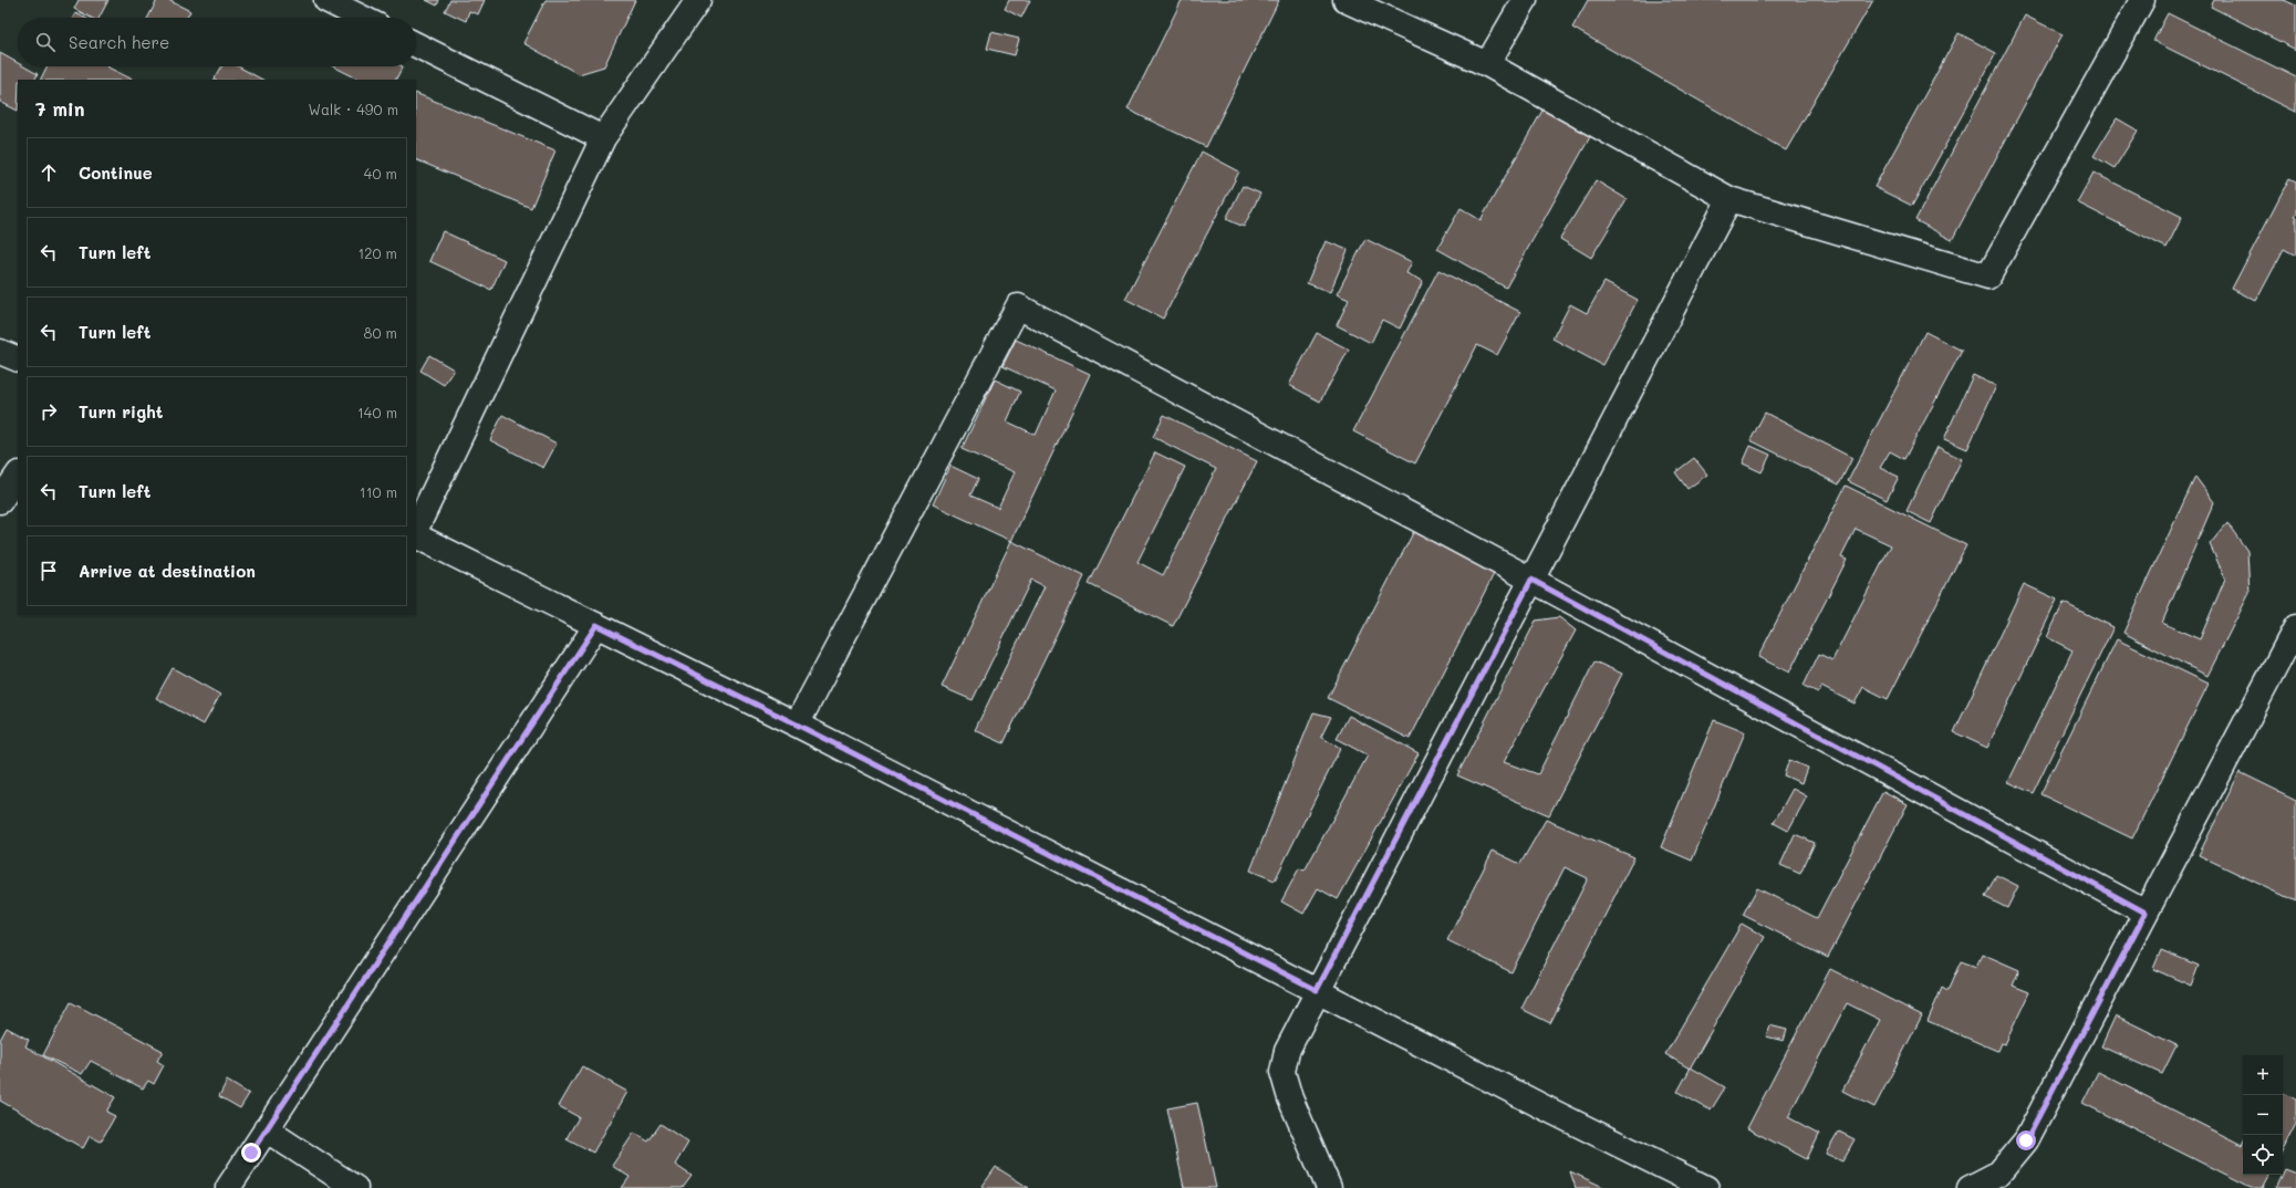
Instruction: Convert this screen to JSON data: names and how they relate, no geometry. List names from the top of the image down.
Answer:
{
  "page": {
    "search": "Search here",
    "heading": ["7 min", "Walk · 490 m"],
    "list": [
      ["Continue", "40 m"],
      ["Turn left", "120 m"],
      ["Turn left", "80 m"],
      ["Turn right", "140 m"],
      ["Turn left", "110 m"],
      "Arrive at destination"
    ],
    "map_buttons": ["+", "−"]
  }
}
